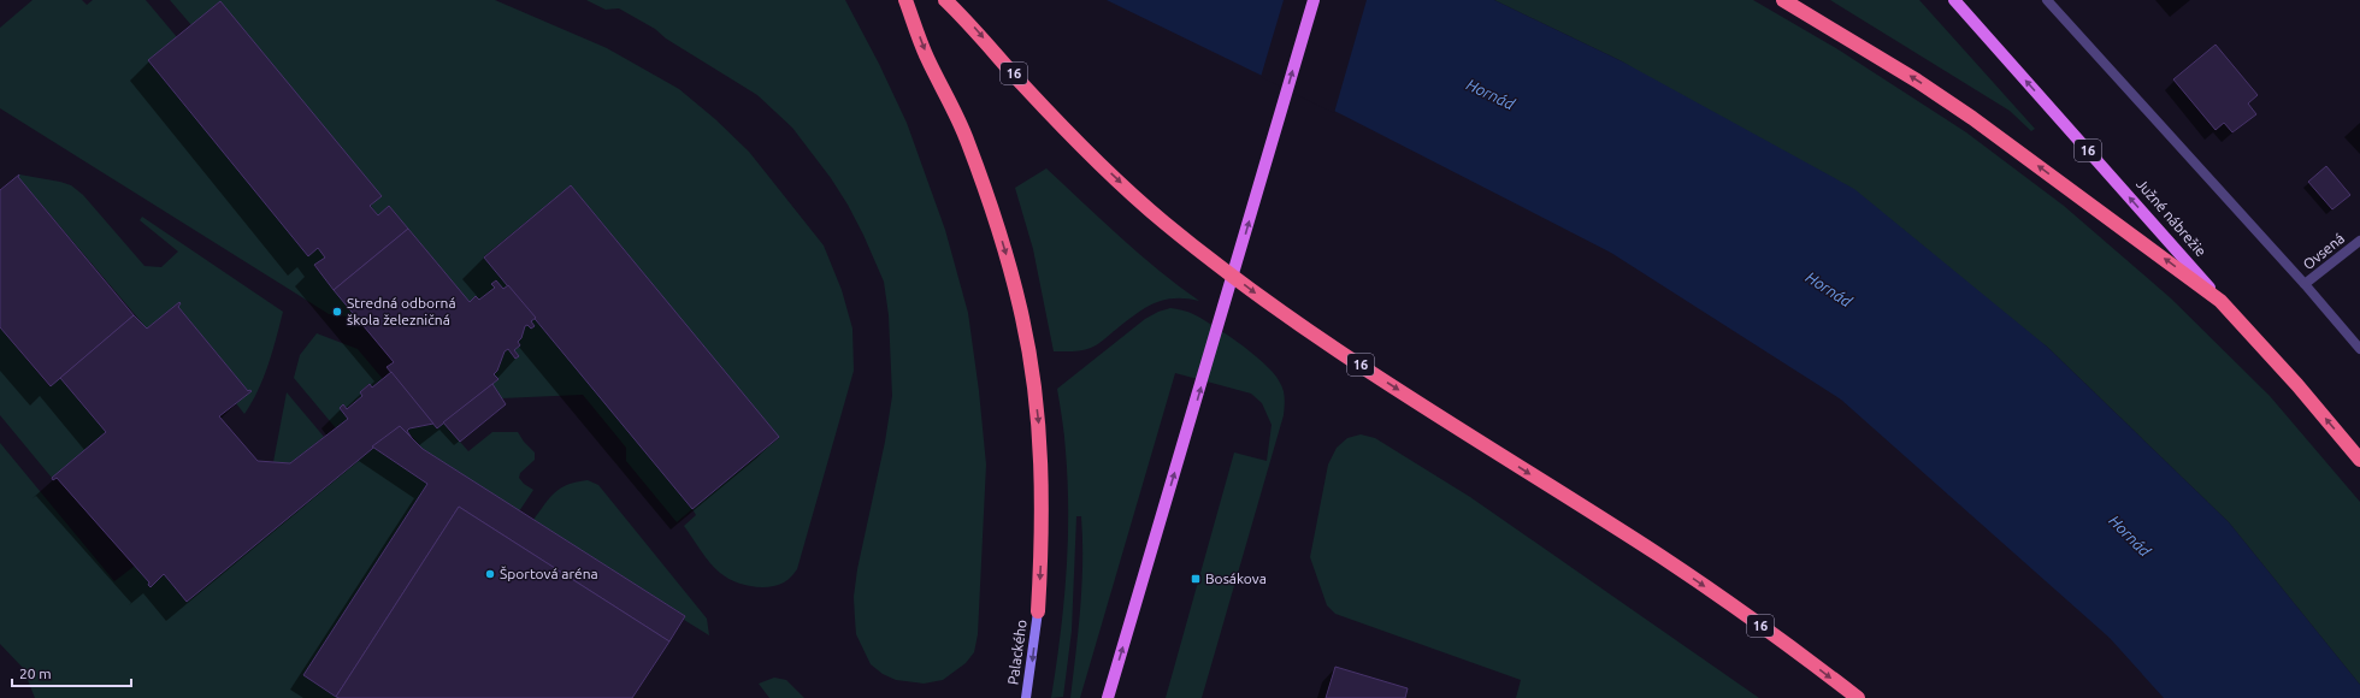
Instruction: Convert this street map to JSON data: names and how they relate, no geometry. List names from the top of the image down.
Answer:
{
  "streets": {
    "highway": ["16", "Južné nábrežie"],
    "street": ["Ovsená", "Palackého"]
  },
  "one_way": ["Južné nábrežie", "Palackého"],
  "water": ["Hornád"],
  "places": {
    "other": ["Stredná odborná škola železničná", "Športová aréna"],
    "transit": ["Bosákova"]
  },
  "scale_bar": "20 m"
}
